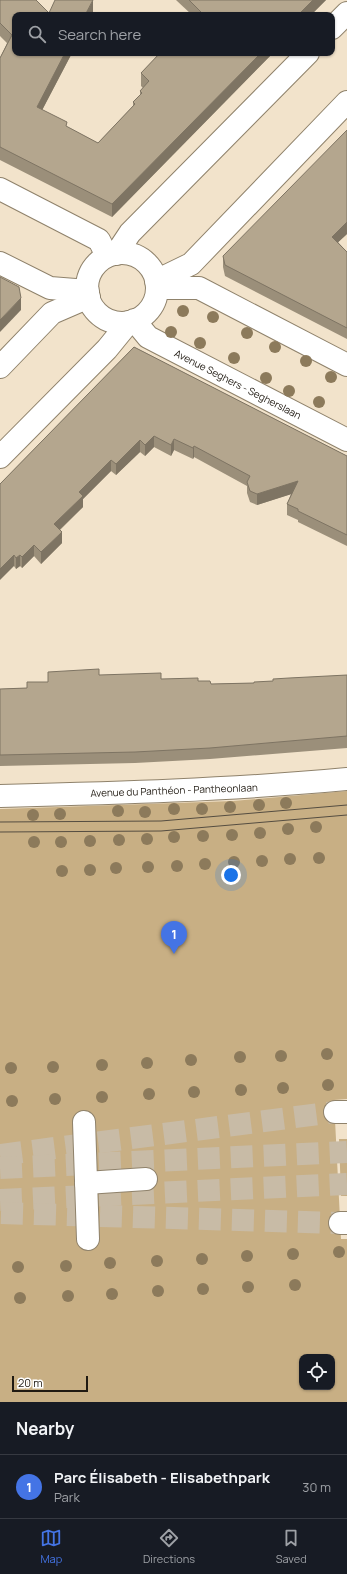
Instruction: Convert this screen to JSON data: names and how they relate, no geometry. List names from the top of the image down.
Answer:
{
  "streets": {
    "street": ["Avenue Seghers - Segherslaan", "Avenue du Panthéon - Pantheonlaan"]
  },
  "scale_bar": "20 m",
  "page": {
    "search": "Search here",
    "pins": "1",
    "scale": "20 m",
    "heading": "Nearby",
    "list": [
      {
        "mark": "1",
        "name": "Parc Élisabeth - Elisabethpark",
        "note": "Park",
        "value": "30 m"
      }
    ],
    "nav": ["Map", "Directions", "Saved"]
  }
}
